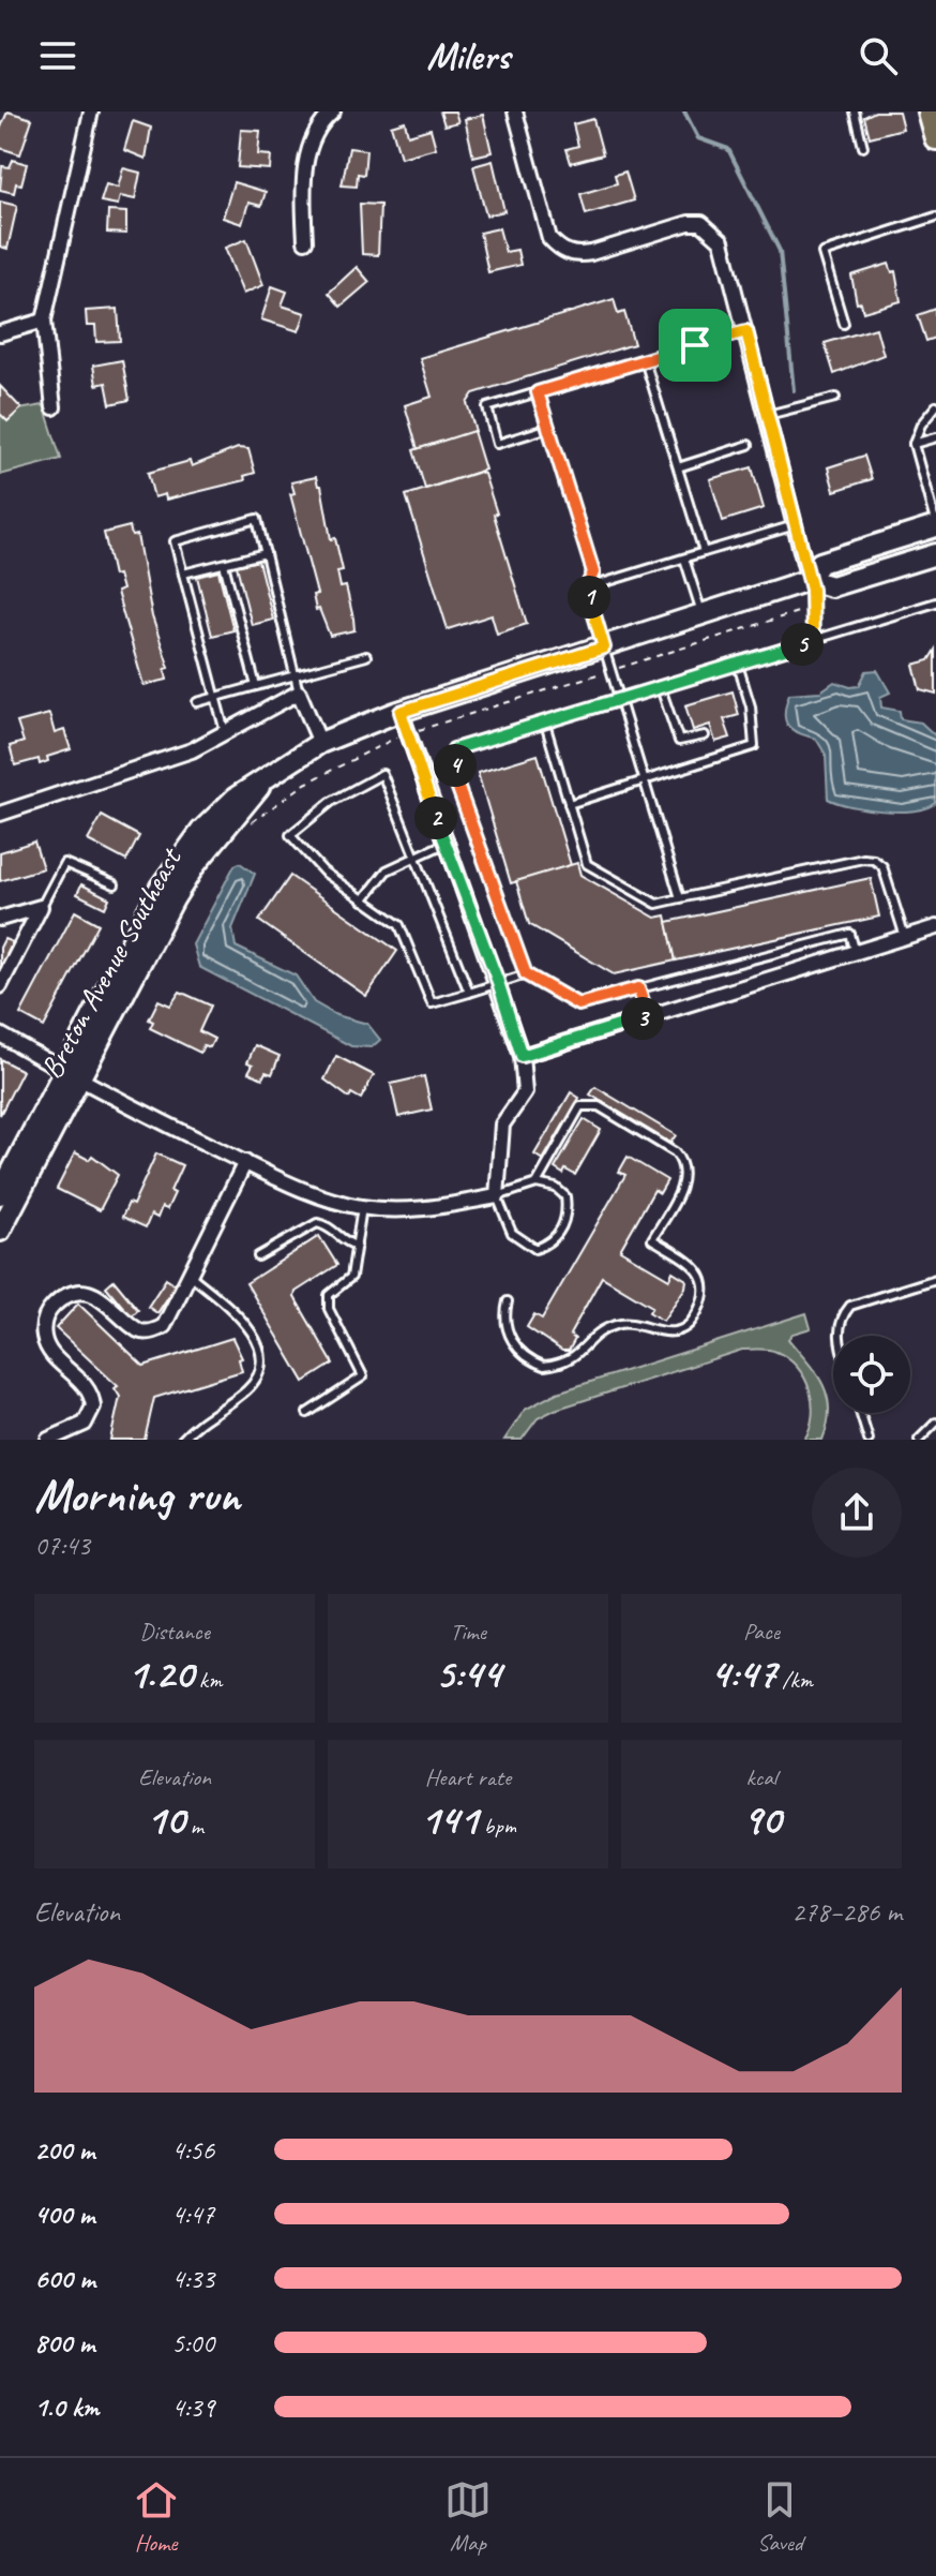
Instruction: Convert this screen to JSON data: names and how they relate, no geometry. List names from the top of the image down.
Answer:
{
  "streets": {
    "main road": ["Breton Avenue Southeast"]
  },
  "page": {
    "header": "Milers",
    "pins": [
      "1",
      "5",
      "4",
      "2",
      "3"
    ],
    "heading": ["Morning run", "07:43"],
    "stats": [
      ["Distance", "1.20 km"],
      ["Time", "5:44"],
      ["Pace", "4:47 /km"],
      ["Elevation", "10 m"],
      ["Heart rate", "141 bpm"],
      ["kcal", "90"]
    ],
    "chart": ["Elevation", "278–286 m"],
    "list": [
      {
        "name": "200 m",
        "note": "4:56"
      },
      {
        "name": "400 m",
        "note": "4:47"
      },
      {
        "name": "600 m",
        "note": "4:33"
      },
      {
        "name": "800 m",
        "note": "5:00"
      },
      {
        "name": "1.0 km",
        "note": "4:39"
      }
    ],
    "tabs": ["Home", "Map", "Saved"]
  }
}
